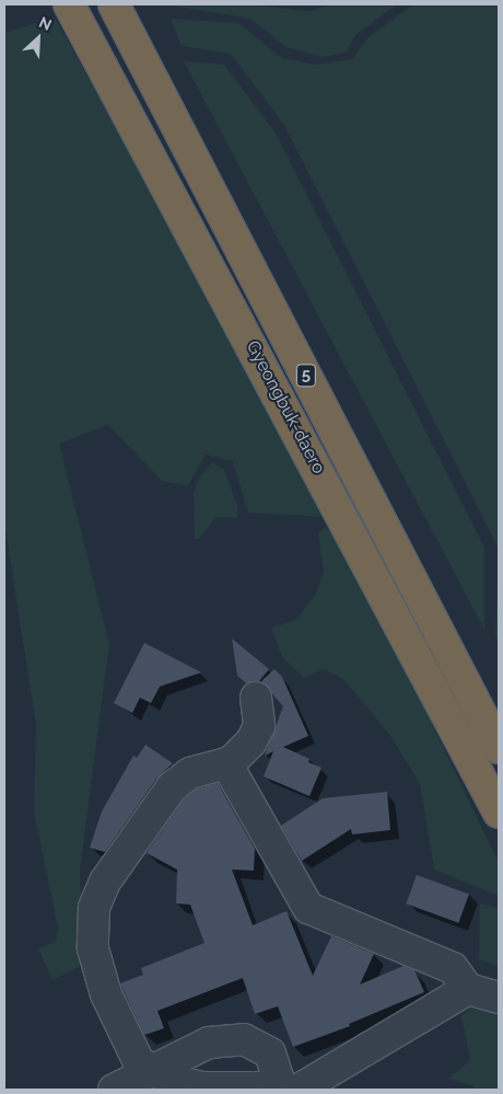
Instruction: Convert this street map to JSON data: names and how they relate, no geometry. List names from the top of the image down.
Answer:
{
  "streets": {
    "highway": ["5", "Gyeongbuk-daero"]
  },
  "north": "top right"
}
